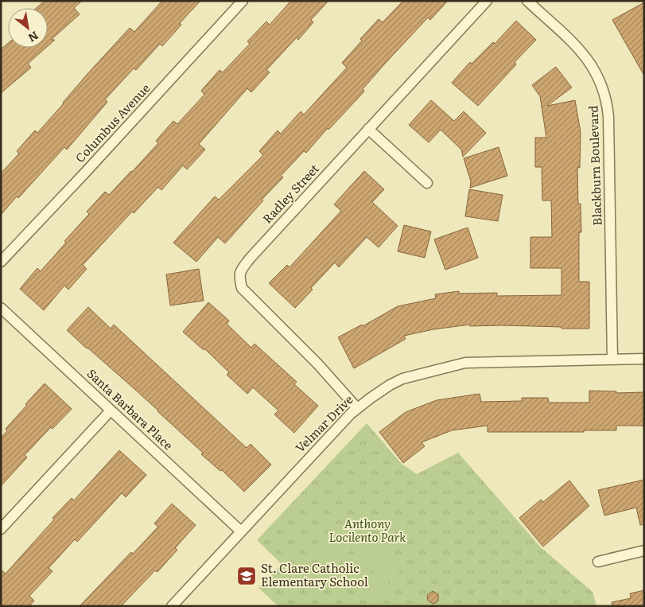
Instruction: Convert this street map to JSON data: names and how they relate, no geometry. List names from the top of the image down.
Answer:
{
  "streets": {
    "street": [
      "Columbus Avenue",
      "Blackburn Boulevard",
      "Radley Street",
      "Santa Barbara Place",
      "Velmar Drive"
    ]
  },
  "crossings": [
    ["Blackburn Boulevard", "Velmar Drive"],
    ["Radley Street", "Velmar Drive"],
    ["Santa Barbara Place", "Velmar Drive"]
  ],
  "parks": ["Anthony Locilento Park"],
  "places": {
    "school or university": ["St. Clare Catholic Elementary School"]
  },
  "north": "bottom right"
}
